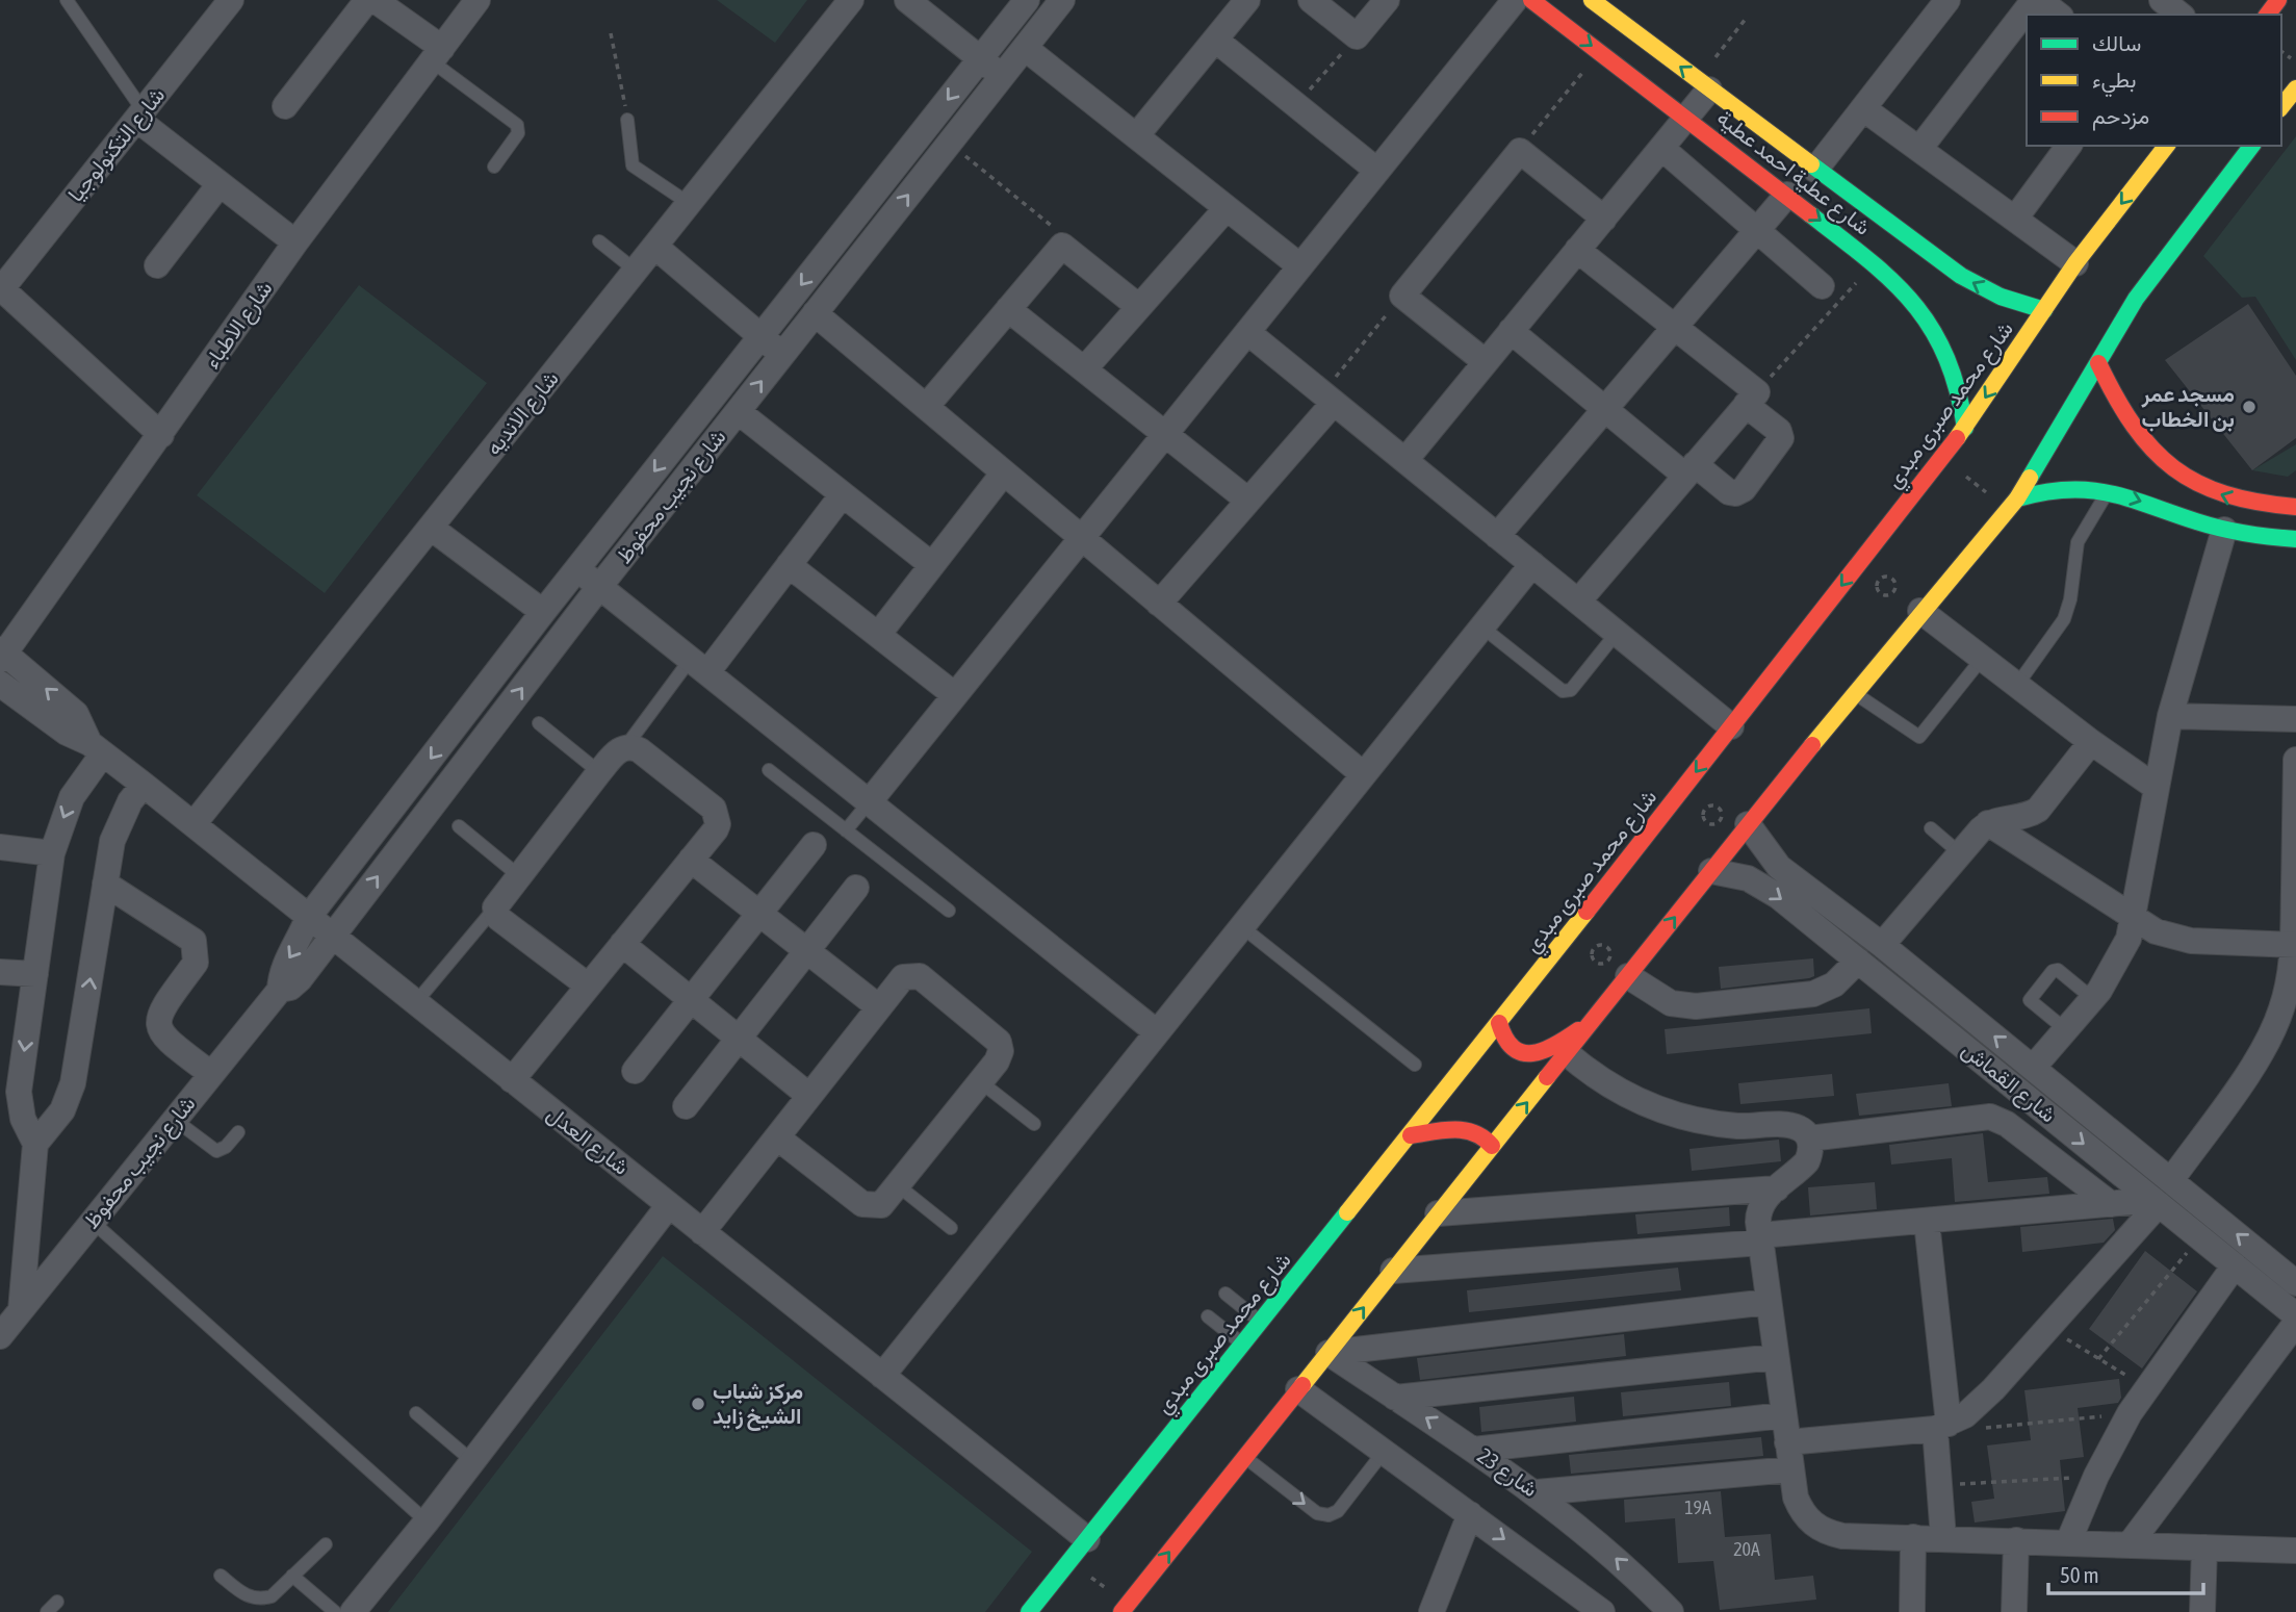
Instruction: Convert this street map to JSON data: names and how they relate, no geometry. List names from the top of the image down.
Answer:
{
  "streets": {
    "main road": ["شارع عطية احمد عطية", "شارع محمد صبرى مبدي"],
    "street": [
      "شارع التكنولوجيا",
      "شارع الاطباء",
      "شارع الانديه",
      "شارع نجيب محفوظ",
      "شارع القماش",
      "شارع العدل",
      "شارع 23"
    ]
  },
  "crossings": [
    ["شارع عطية احمد عطية", "شارع محمد صبرى مبدي"],
    ["شارع الاطباء", "شارع العدل"],
    ["شارع محمد صبرى مبدي", "شارع العدل"],
    ["شارع الانديه", "شارع العدل"],
    ["شارع نجيب محفوظ", "شارع العدل"]
  ],
  "places": ["مسجد عمر بن الخطاب", "مركز شباب الشيخ زايد"],
  "house_numbers": ["19A", "20A"],
  "legend": ["سالك", "بطيء", "مزدحم"],
  "scale_bar": "50 m"
}
